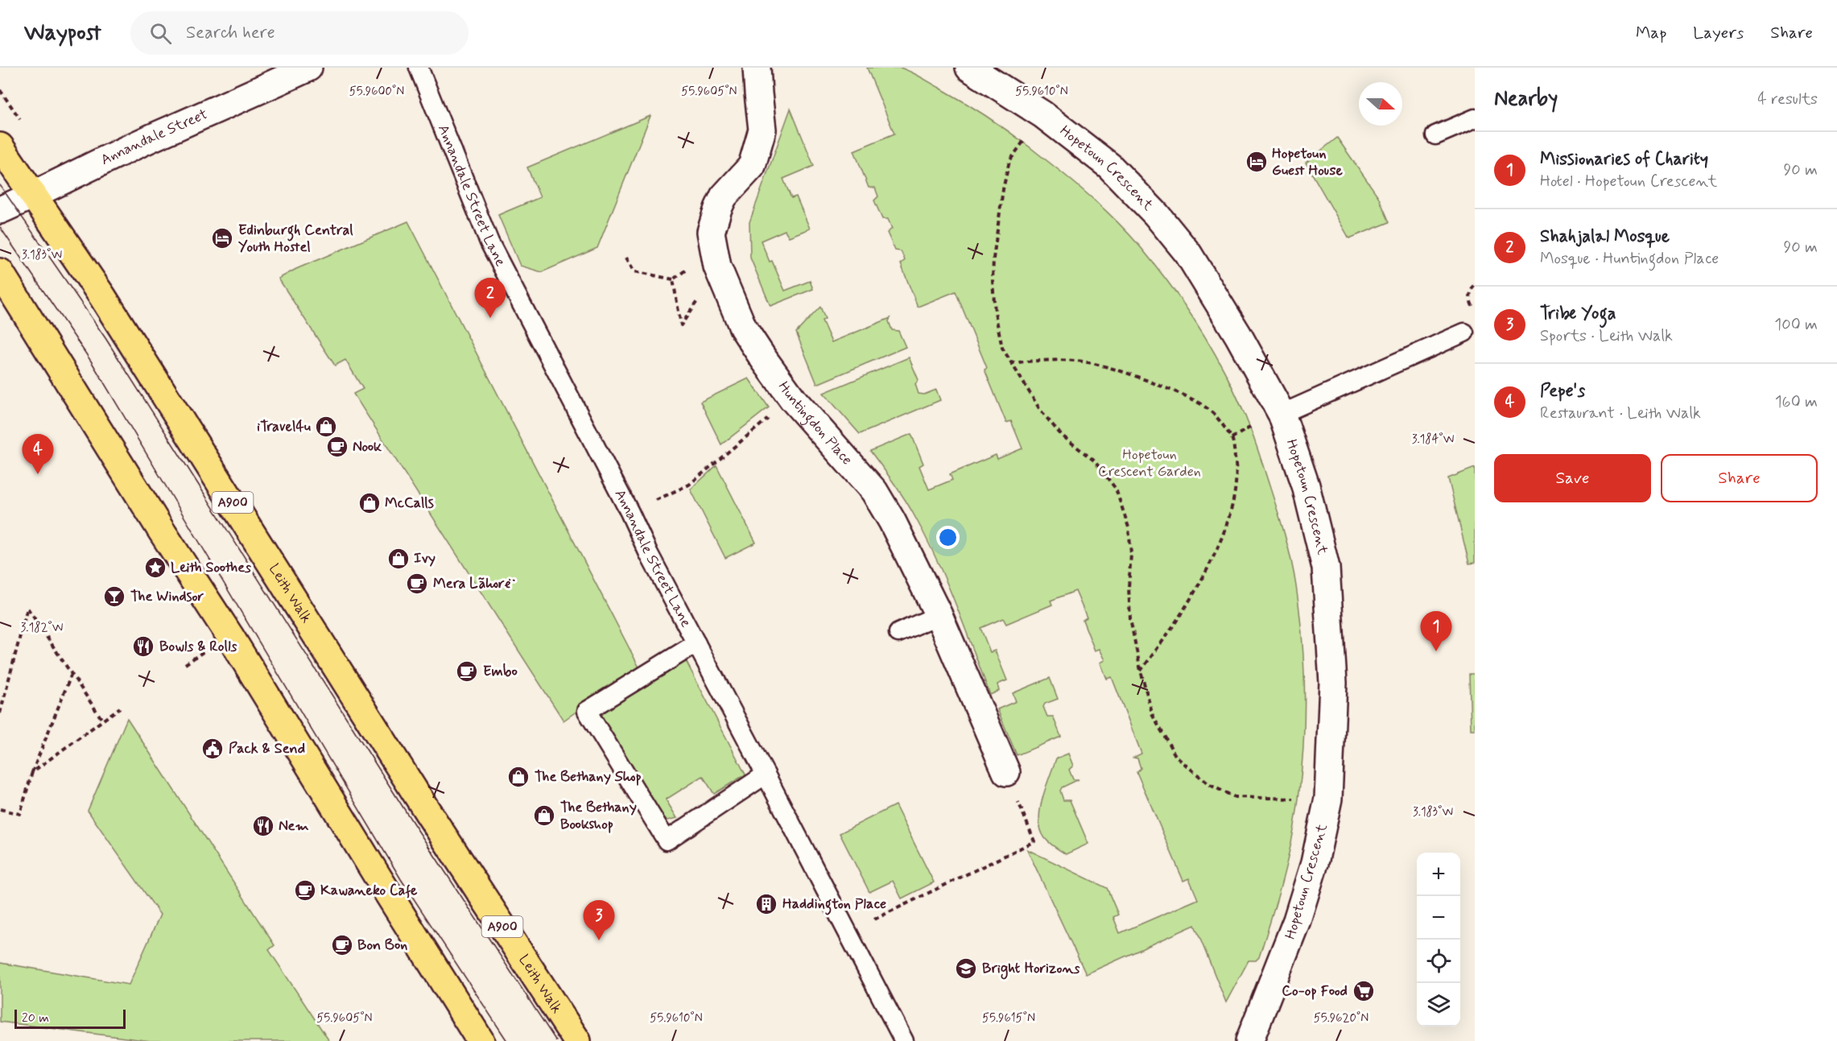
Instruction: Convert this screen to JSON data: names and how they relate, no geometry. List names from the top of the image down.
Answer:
{
  "streets": {
    "main road": ["A900", "Leith Walk"],
    "street": ["Annandale Street", "Hopetoun Crescent", "Huntingdon Place"],
    "lane": ["Annandale Street Lane"]
  },
  "crossings": [
    ["Annandale Street", "Leith Walk"]
  ],
  "parks": ["Hopetoun Crescent Garden"],
  "places": {
    "hotel": ["Hopetoun Guest House", "Edinburgh Central Youth Hostel"],
    "shop": [
      "iTravel4u",
      "McCalls",
      "Ivy",
      "The Bethany Shop",
      "The Bethany Bookshop"
    ],
    "cafe": [
      "Nook",
      "Mera Lãhorë",
      "Embo",
      "Kawaneko Cafe",
      "Bon Bon"
    ],
    "place": ["Leith Soothes"],
    "bar": ["The Windsor"],
    "restaurant": ["Bowls & Rolls", "Nem"],
    "public building": ["Pack & Send"],
    "building": ["Haddington Place"],
    "school or university": ["Bright Horizons"],
    "supermarket": ["Co-op Food"]
  },
  "scale_bar": "20 m",
  "north": "right",
  "page": {
    "header": "Waypost",
    "search": "Search here",
    "nav": ["Map", "Layers", "Share"],
    "heading": ["Nearby", "4 results"],
    "list": [
      {
        "mark": "1",
        "name": "Missionaries of Charity",
        "note": "Hotel · Hopetoun Crescent",
        "value": "90 m"
      },
      {
        "mark": "2",
        "name": "Shahjalal Mosque",
        "note": "Mosque · Huntingdon Place",
        "value": "90 m"
      },
      {
        "mark": "3",
        "name": "Tribe Yoga",
        "note": "Sports · Leith Walk",
        "value": "100 m"
      },
      {
        "mark": "4",
        "name": "Pepe's",
        "note": "Restaurant · Leith Walk",
        "value": "160 m"
      }
    ],
    "pins": [
      "2",
      "4",
      "1",
      "3"
    ],
    "buttons": ["Save", "Share"],
    "map_buttons": ["+", "−"],
    "scale": "20 m"
  },
  "coordinates": [
    "55.9600°N",
    "55.9605°N",
    "55.9610°N",
    "3.183°W",
    "3.184°W",
    "3.182°W",
    "55.9615°N",
    "55.9620°N"
  ]
}
